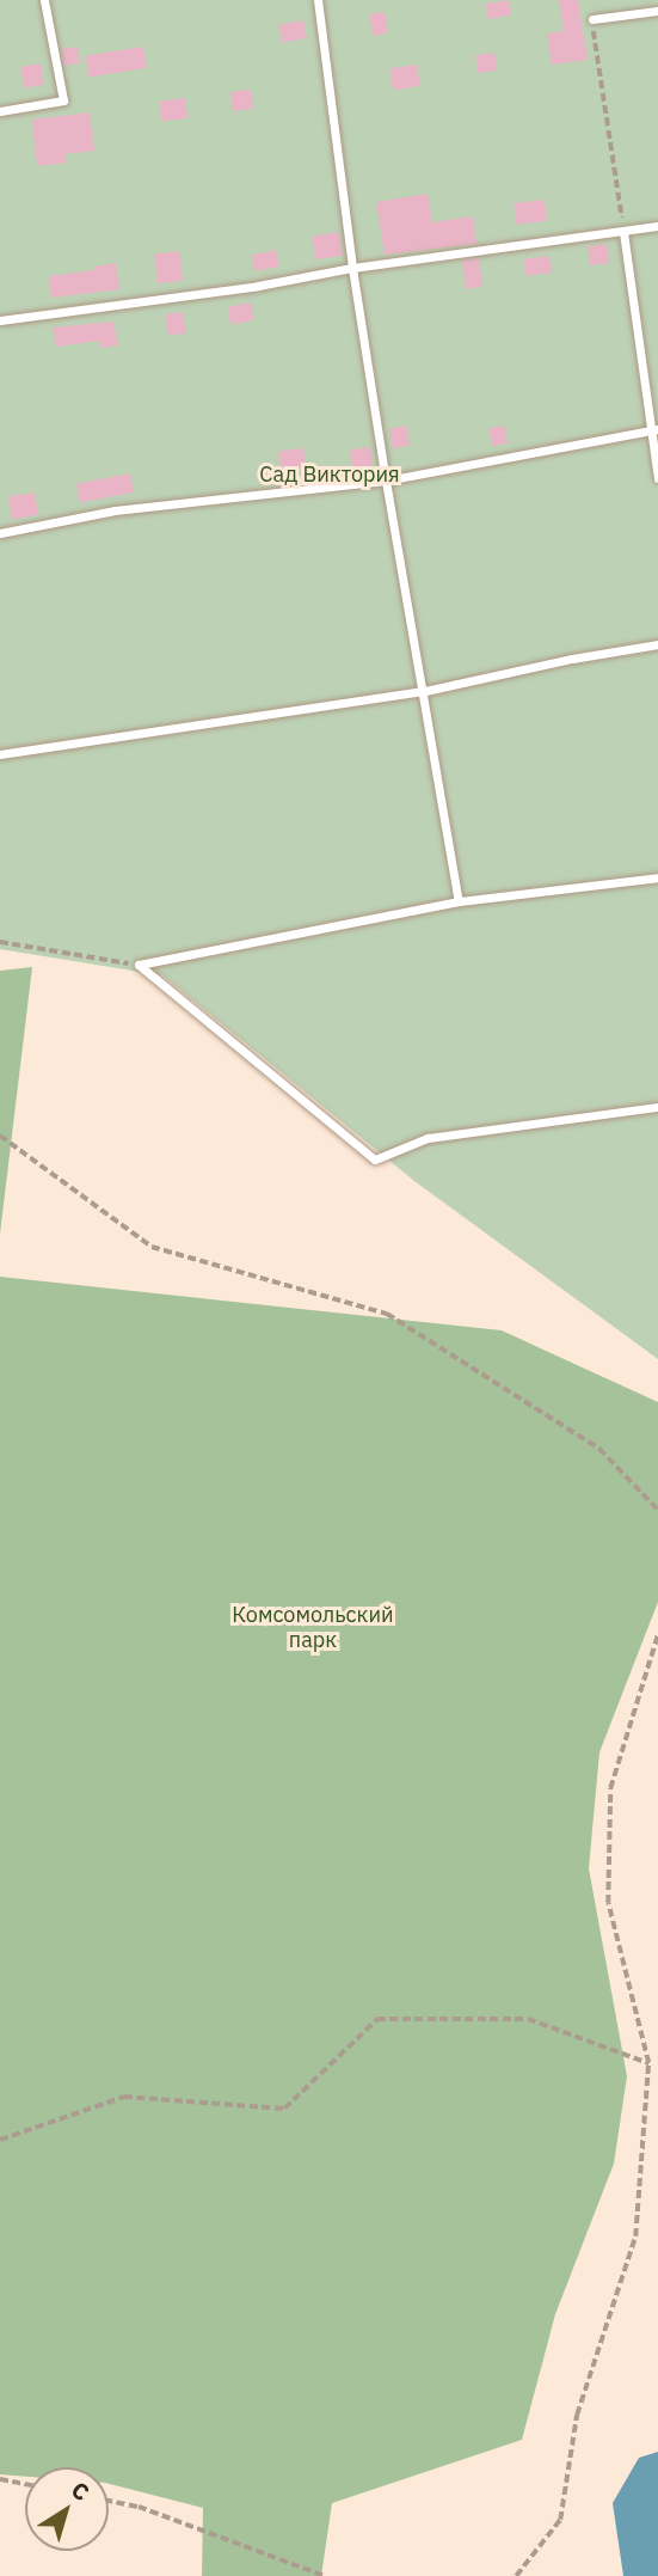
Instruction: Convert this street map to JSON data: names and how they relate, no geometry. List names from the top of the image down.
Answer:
{
  "parks": ["Сад Виктория", "Комсомольский парк"],
  "north": "top right"
}
